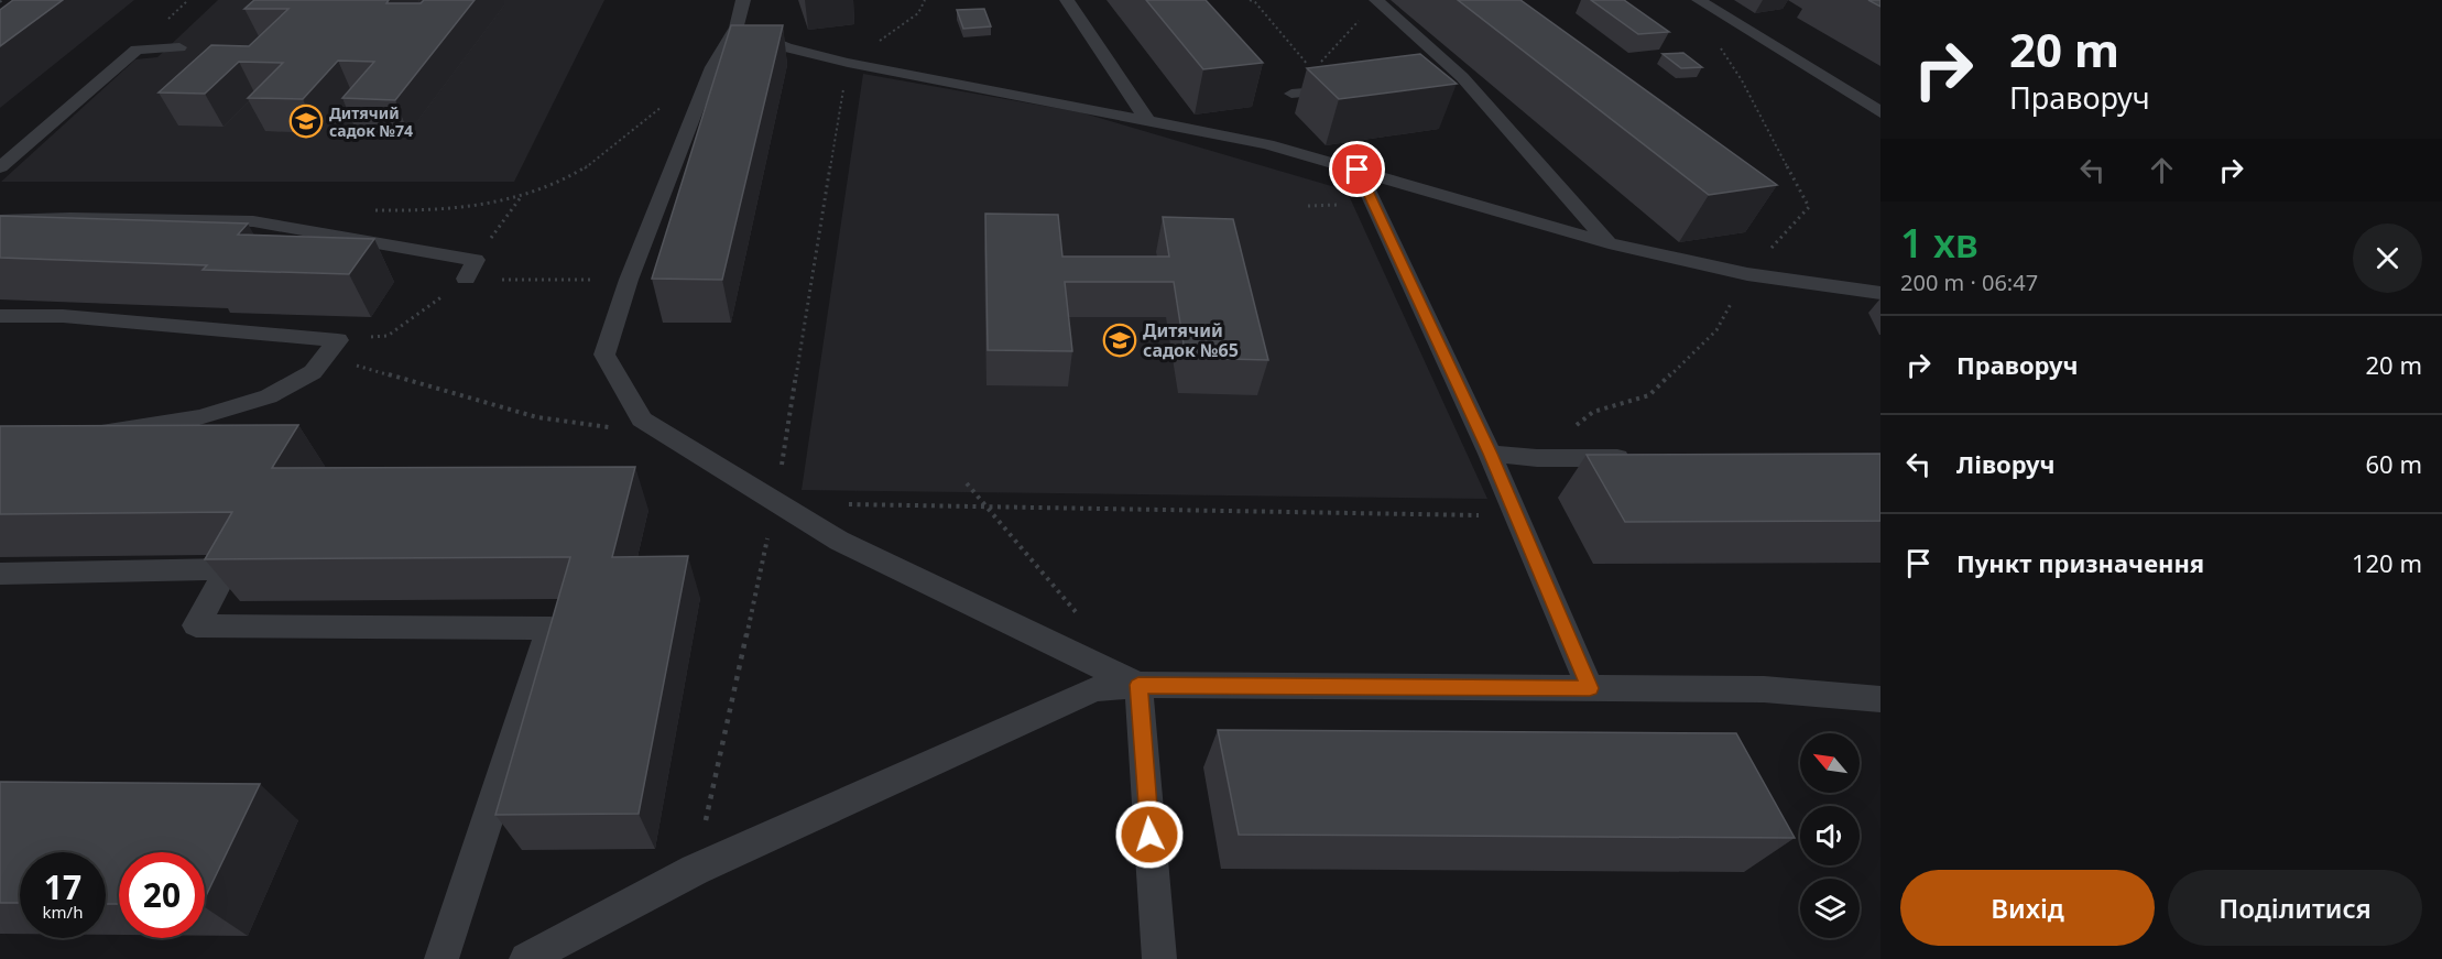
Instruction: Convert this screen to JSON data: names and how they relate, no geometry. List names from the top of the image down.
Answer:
{
  "places": {
    "school or university": ["Дитячий садок №74", "Дитячий садок №65"]
  },
  "north": "top left",
  "page": {
    "turn": ["20 m", "Праворуч"],
    "heading": ["1 хв", "200 m · 06:47"],
    "list": [
      {
        "name": "Праворуч",
        "value": "20 m"
      },
      {
        "name": "Ліворуч",
        "value": "60 m"
      },
      {
        "name": "Пункт призначення",
        "value": "120 m"
      }
    ],
    "speed": "17 km/h",
    "limit": "20",
    "buttons": ["Вихід", "Поділитися"]
  }
}
